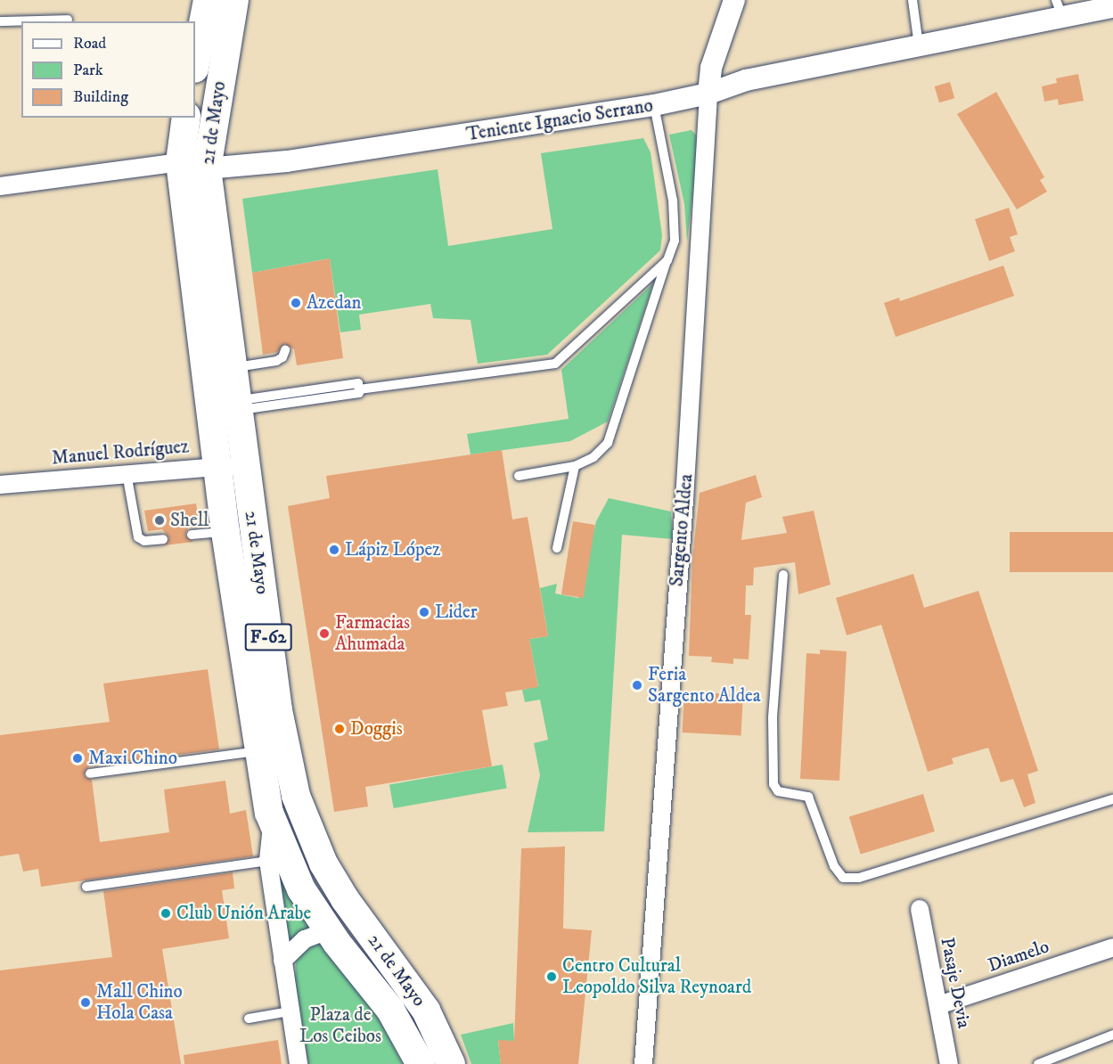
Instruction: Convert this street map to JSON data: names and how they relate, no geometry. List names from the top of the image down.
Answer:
{
  "streets": {
    "main road": ["21 de Mayo", "F-62"],
    "street": [
      "Teniente Ignacio Serrano",
      "Manuel Rodríguez",
      "Sargento Aldea",
      "Diamelo",
      "Pasaje Devia"
    ]
  },
  "crossings": [
    ["Teniente Ignacio Serrano", "21 de Mayo"],
    ["Teniente Ignacio Serrano", "Sargento Aldea"],
    ["21 de Mayo", "Manuel Rodríguez"],
    ["Diamelo", "Pasaje Devia"]
  ],
  "parks": ["Plaza de Los Ceibos"],
  "places": [
    "Azedan",
    "Shell",
    "Lápiz López",
    "Lider",
    "Farmacias Ahumada",
    "Feria Sargento Aldea",
    "Doggis",
    "Maxi Chino",
    "Club Unión Arabe",
    "Centro Cultural Leopoldo Silva Reynoard",
    "Mall Chino Hola Casa"
  ],
  "legend": ["Road", "Park", "Building"]
}
